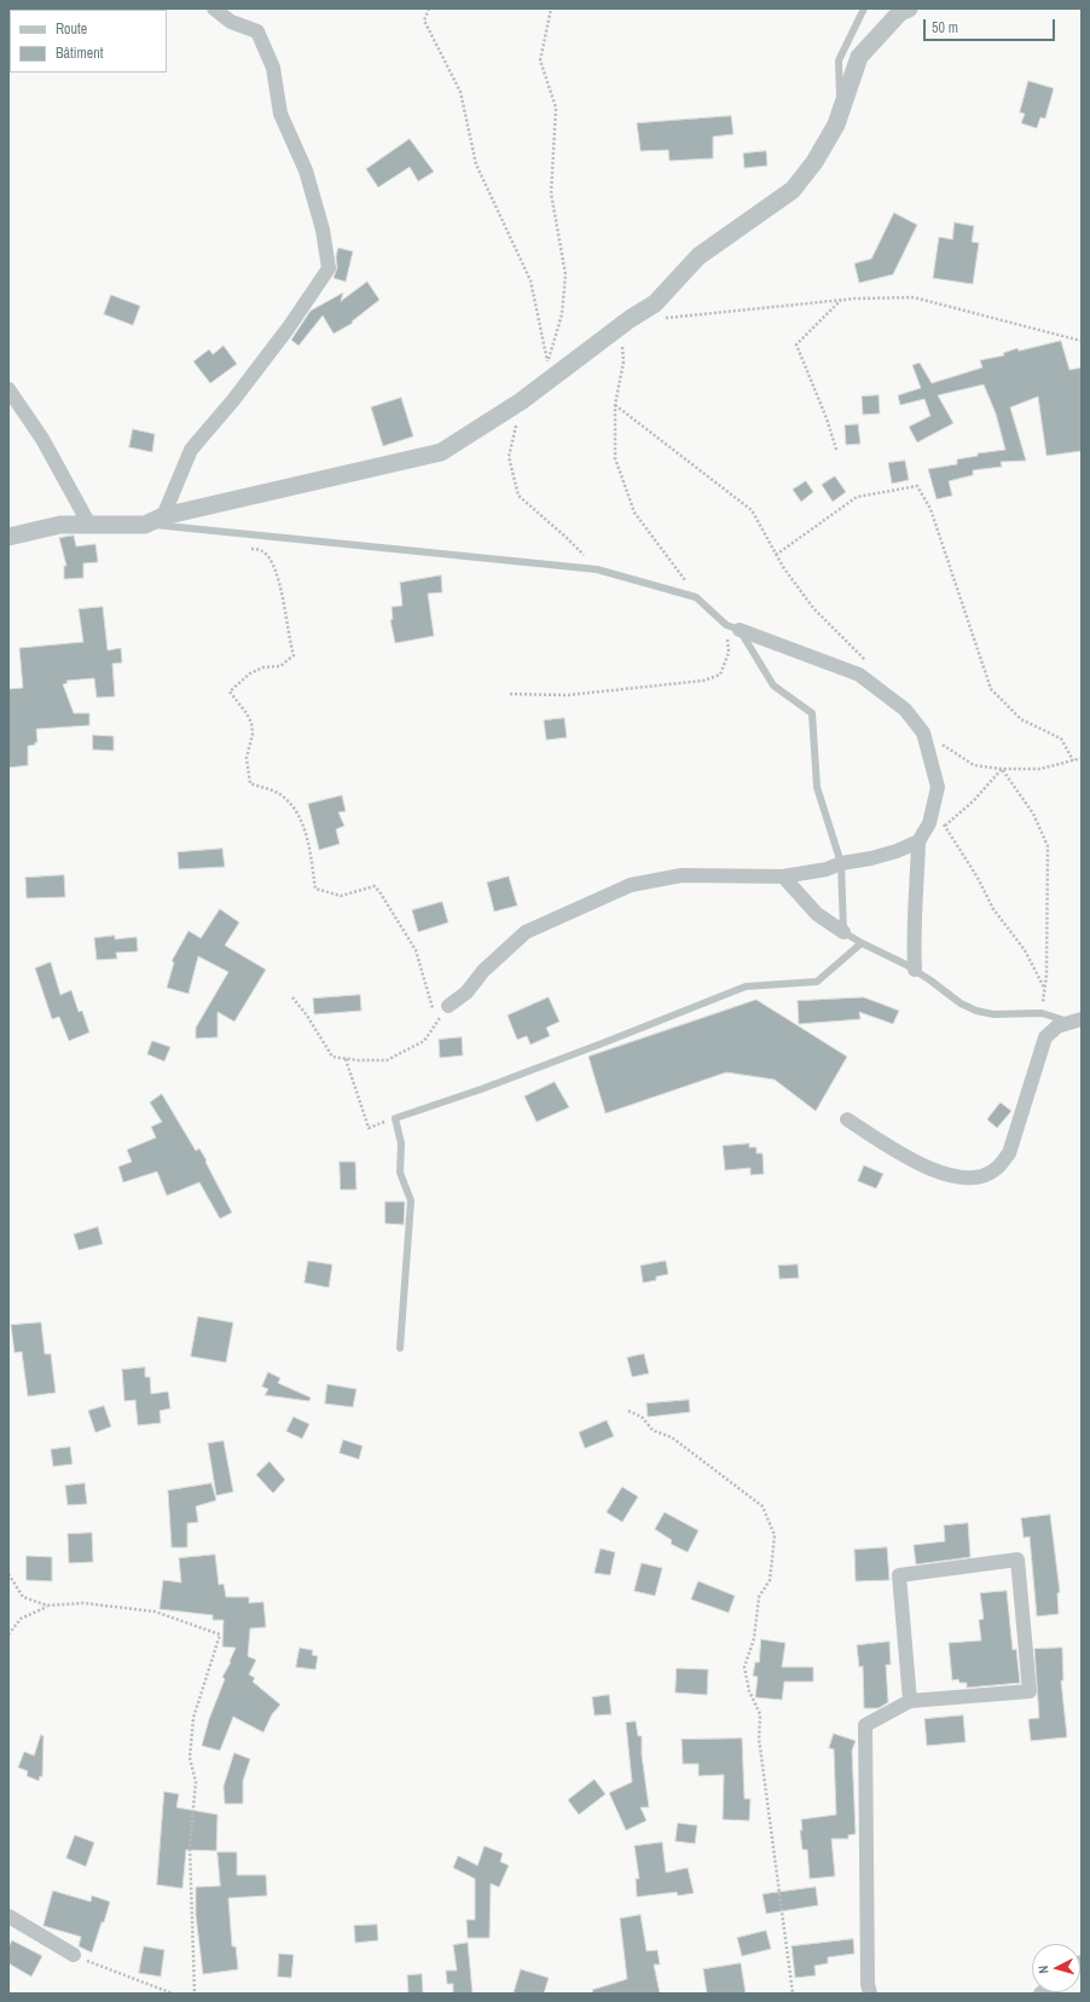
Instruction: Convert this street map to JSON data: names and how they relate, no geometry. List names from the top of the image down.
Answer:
{
  "legend": ["Route", "Bâtiment"],
  "scale_bar": "50 m",
  "north": "left"
}
